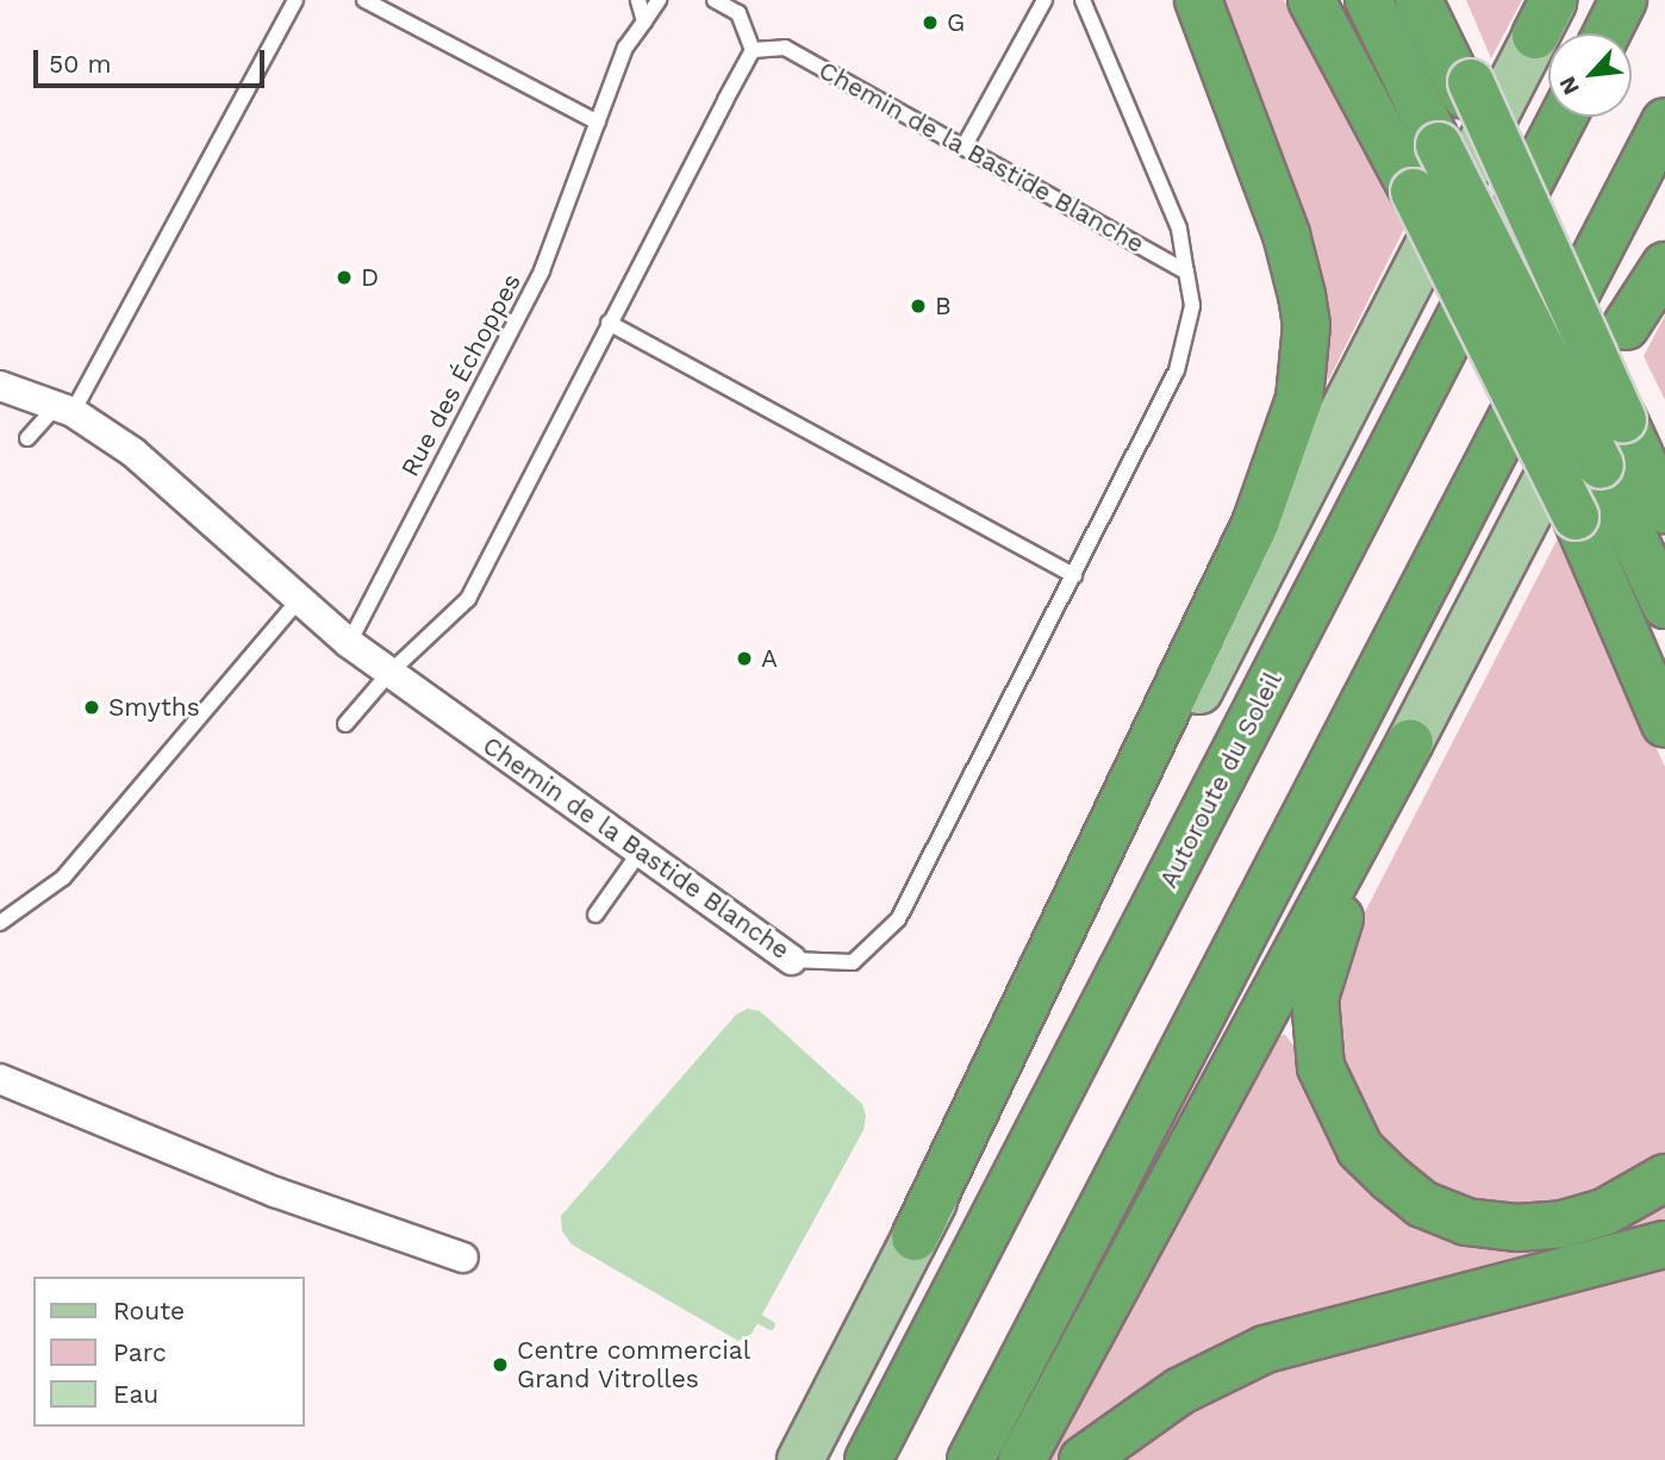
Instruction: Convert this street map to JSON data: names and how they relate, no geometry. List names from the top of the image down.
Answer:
{
  "streets": {
    "highway": ["Autoroute du Soleil"],
    "street": ["Chemin de la Bastide Blanche"],
    "lane": ["Rue des Échoppes"]
  },
  "crossings": [
    ["Chemin de la Bastide Blanche", "Rue des Échoppes"]
  ],
  "places": [
    "G",
    "D",
    "B",
    "A",
    "Smyths",
    "Centre commercial Grand Vitrolles"
  ],
  "legend": ["Route", "Parc", "Eau"],
  "scale_bar": "50 m",
  "north": "bottom left"
}
